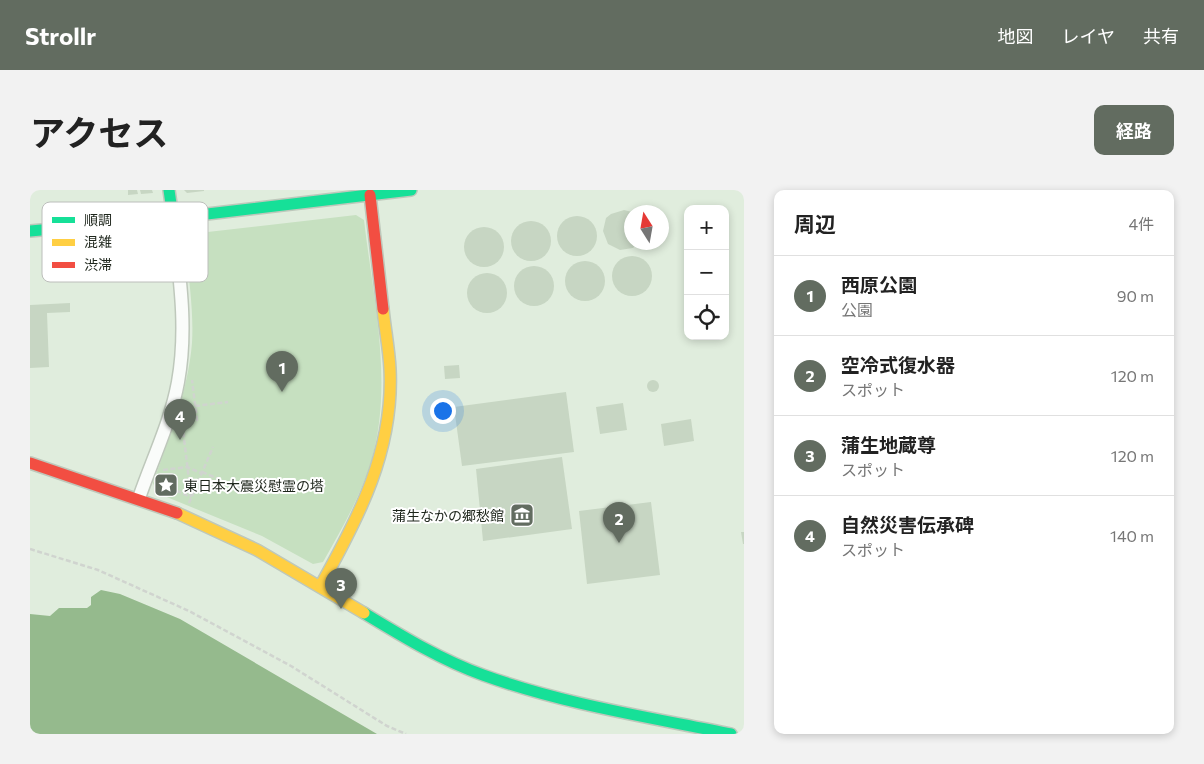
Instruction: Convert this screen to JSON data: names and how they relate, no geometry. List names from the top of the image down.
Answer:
{
  "places": {
    "place": ["東日本大震災慰霊の塔"],
    "museum": ["蒲生なかの郷愁館"]
  },
  "legend": ["順調", "混雑", "渋滞"],
  "north": "top",
  "page": {
    "header": "Strollr",
    "nav": ["地図", "レイヤ", "共有"],
    "title": "アクセス",
    "buttons": "経路",
    "heading": ["周辺", "4件"],
    "map_buttons": ["+", "−"],
    "list": [
      {
        "mark": "1",
        "name": "西原公園",
        "note": "公園",
        "value": "90 m"
      },
      {
        "mark": "2",
        "name": "空冷式復水器",
        "note": "スポット",
        "value": "120 m"
      },
      {
        "mark": "3",
        "name": "蒲生地蔵尊",
        "note": "スポット",
        "value": "120 m"
      },
      {
        "mark": "4",
        "name": "自然災害伝承碑",
        "note": "スポット",
        "value": "140 m"
      }
    ],
    "pins": [
      "1",
      "4",
      "2",
      "3"
    ]
  }
}
